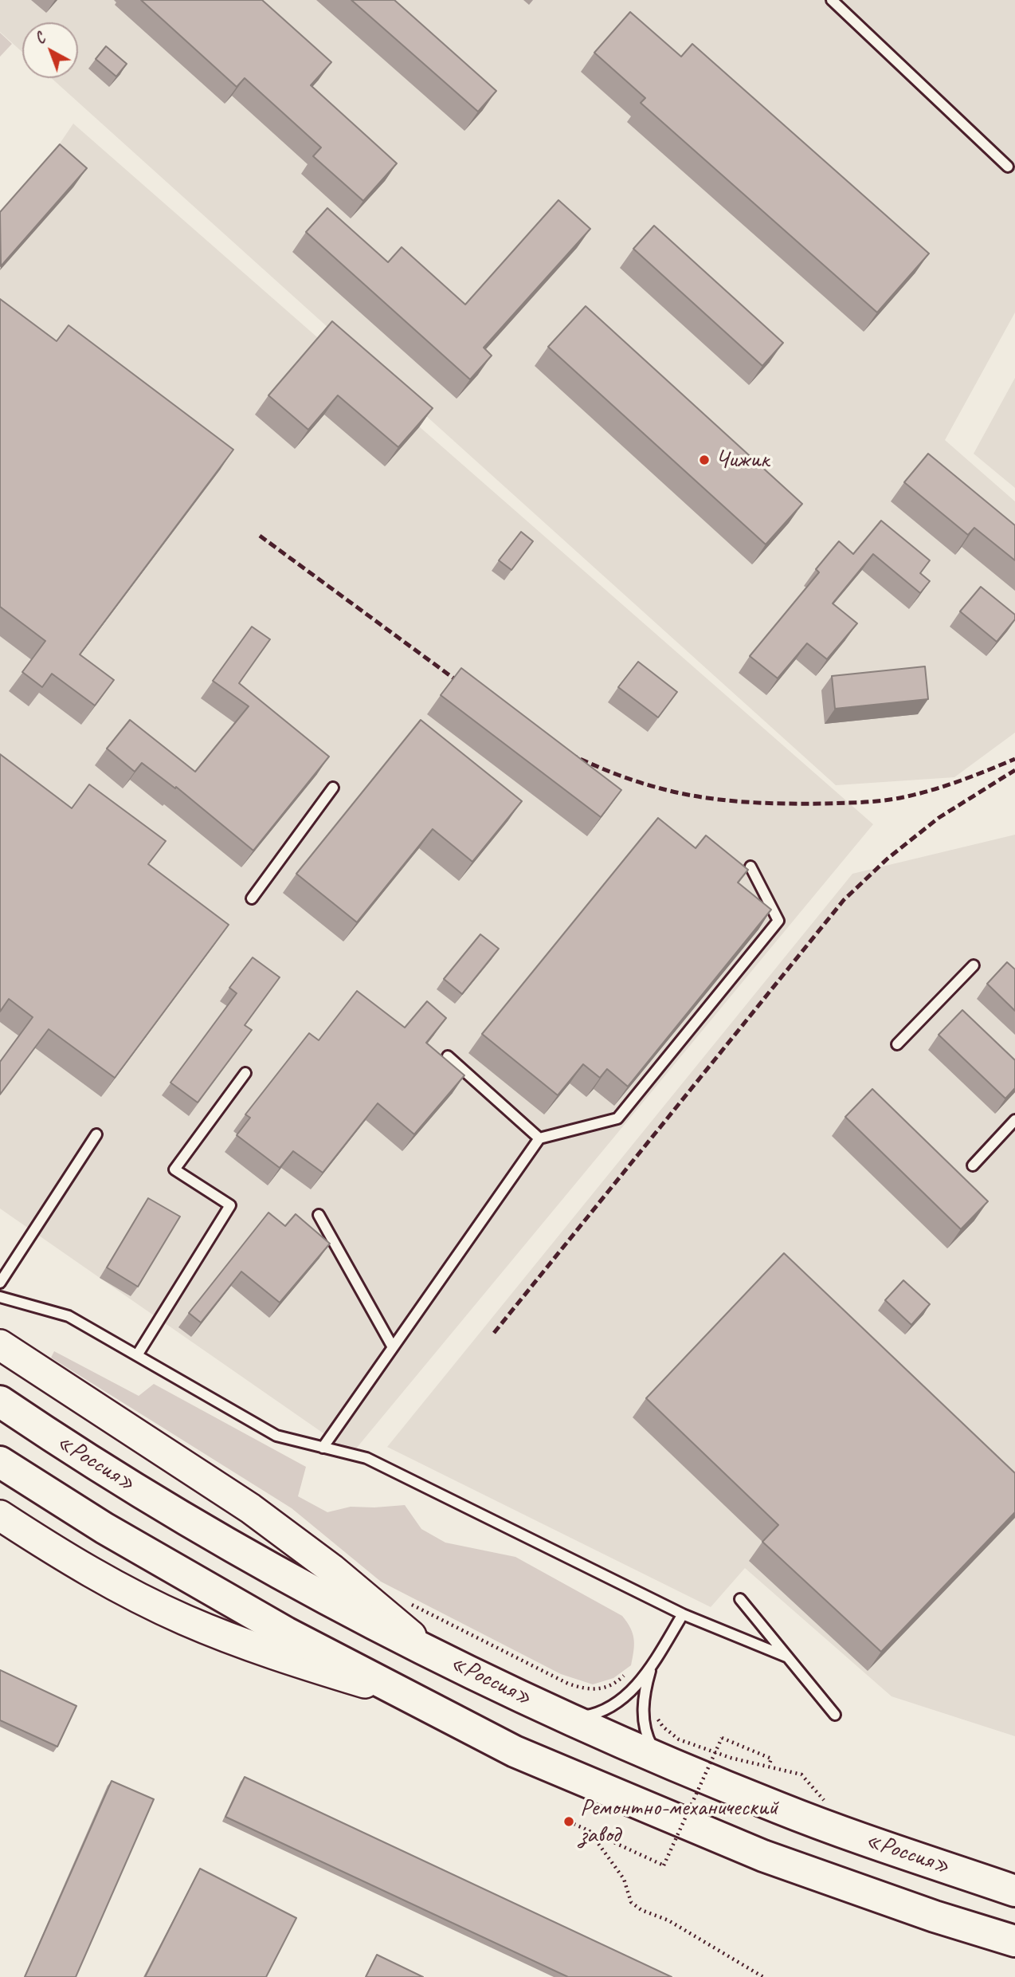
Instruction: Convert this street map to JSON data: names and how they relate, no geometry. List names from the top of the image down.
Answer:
{
  "streets": {
    "highway": ["«Россия»"]
  },
  "places": ["Чижик", "Ремонтно-механический завод"],
  "north": "top left"
}
